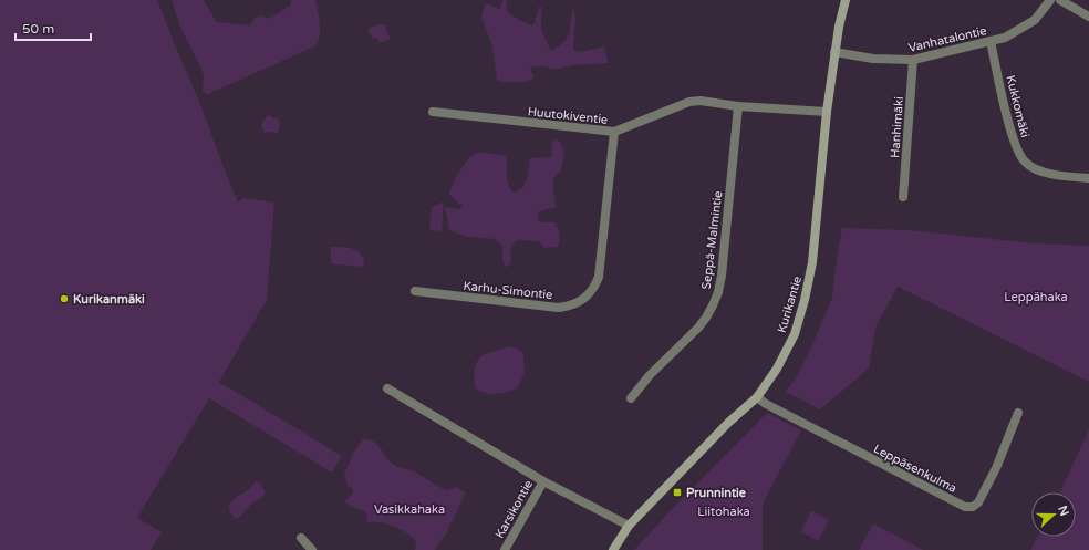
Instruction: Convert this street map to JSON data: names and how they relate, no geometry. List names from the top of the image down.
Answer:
{
  "streets": {
    "main road": ["Kurikantie"],
    "street": [
      "Vanhatalontie",
      "Kukkomäki",
      "Huutokiventie",
      "Hanhimäki",
      "Seppä-Malmintie",
      "Karhu-Simontie",
      "Leppäsenkulma",
      "Karsikontie"
    ]
  },
  "crossings": [
    ["Vanhatalontie", "Kukkomäki"],
    ["Vanhatalontie", "Hanhimäki"],
    ["Vanhatalontie", "Kurikantie"],
    ["Huutokiventie", "Seppä-Malmintie"],
    ["Huutokiventie", "Karhu-Simontie"],
    ["Huutokiventie", "Kurikantie"],
    ["Kurikantie", "Leppäsenkulma"]
  ],
  "parks": ["Leppähaka", "Vasikkahaka", "Liitohaka"],
  "places": {
    "other": ["Kurikanmäki"],
    "transit": ["Prunnintie"]
  },
  "scale_bar": "50 m",
  "north": "right"
}
